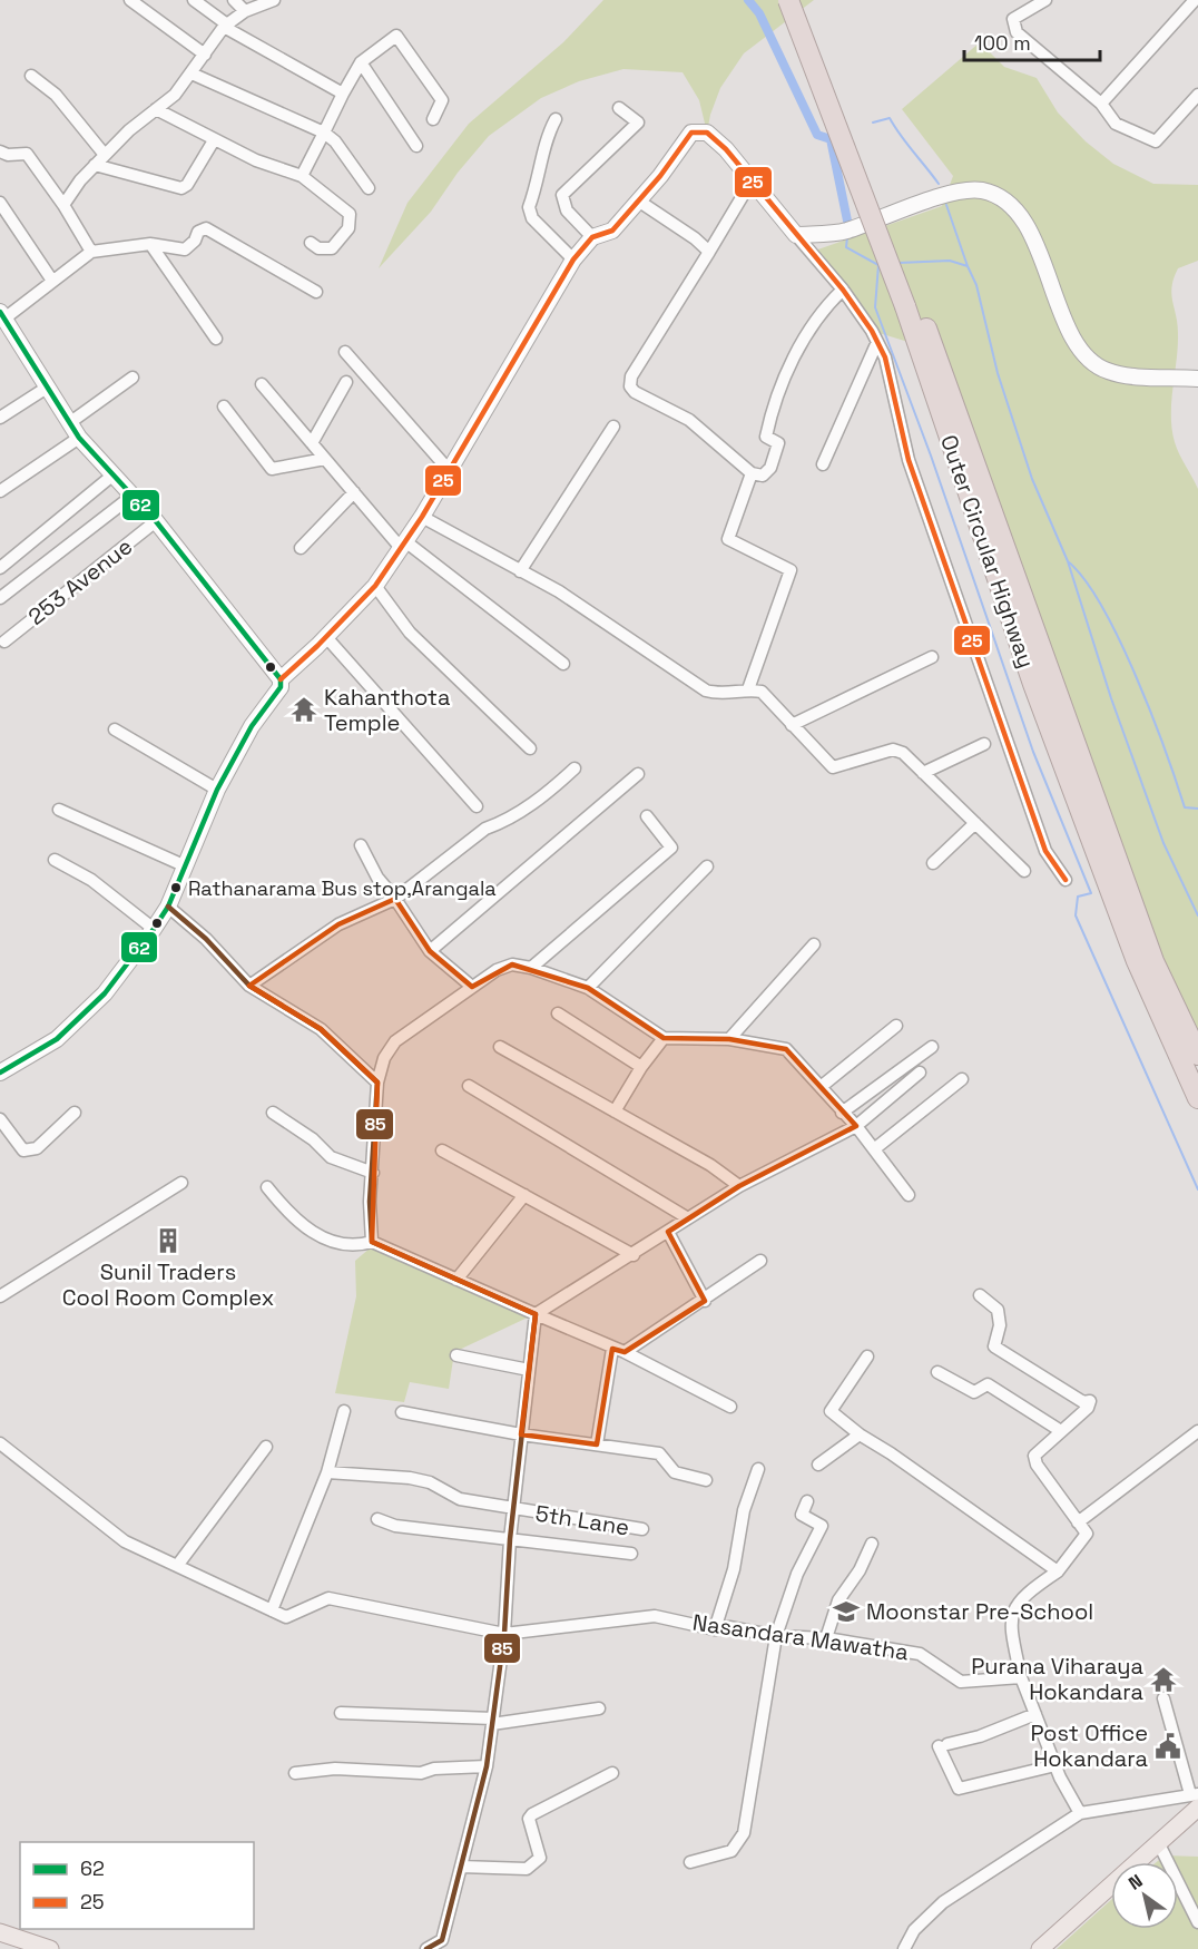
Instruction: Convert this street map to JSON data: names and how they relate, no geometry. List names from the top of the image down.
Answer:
{
  "streets": {
    "highway": ["Outer Circular Highway"],
    "street": ["253 Avenue", "5th Lane", "Nasandara Mawatha"]
  },
  "places": {
    "temple": ["Kahanthota Temple", "Purana Viharaya Hokandara"],
    "other": ["Rathanarama Bus stop,Arangala"],
    "building": ["Sunil Traders Cool Room Complex"],
    "school or university": ["Moonstar Pre-School"],
    "public building": ["Post Office Hokandara"]
  },
  "lines": ["transit line 25", "transit line 62", "transit line 85"],
  "legend": ["62", "25"],
  "scale_bar": "100 m",
  "north": "top left"
}
